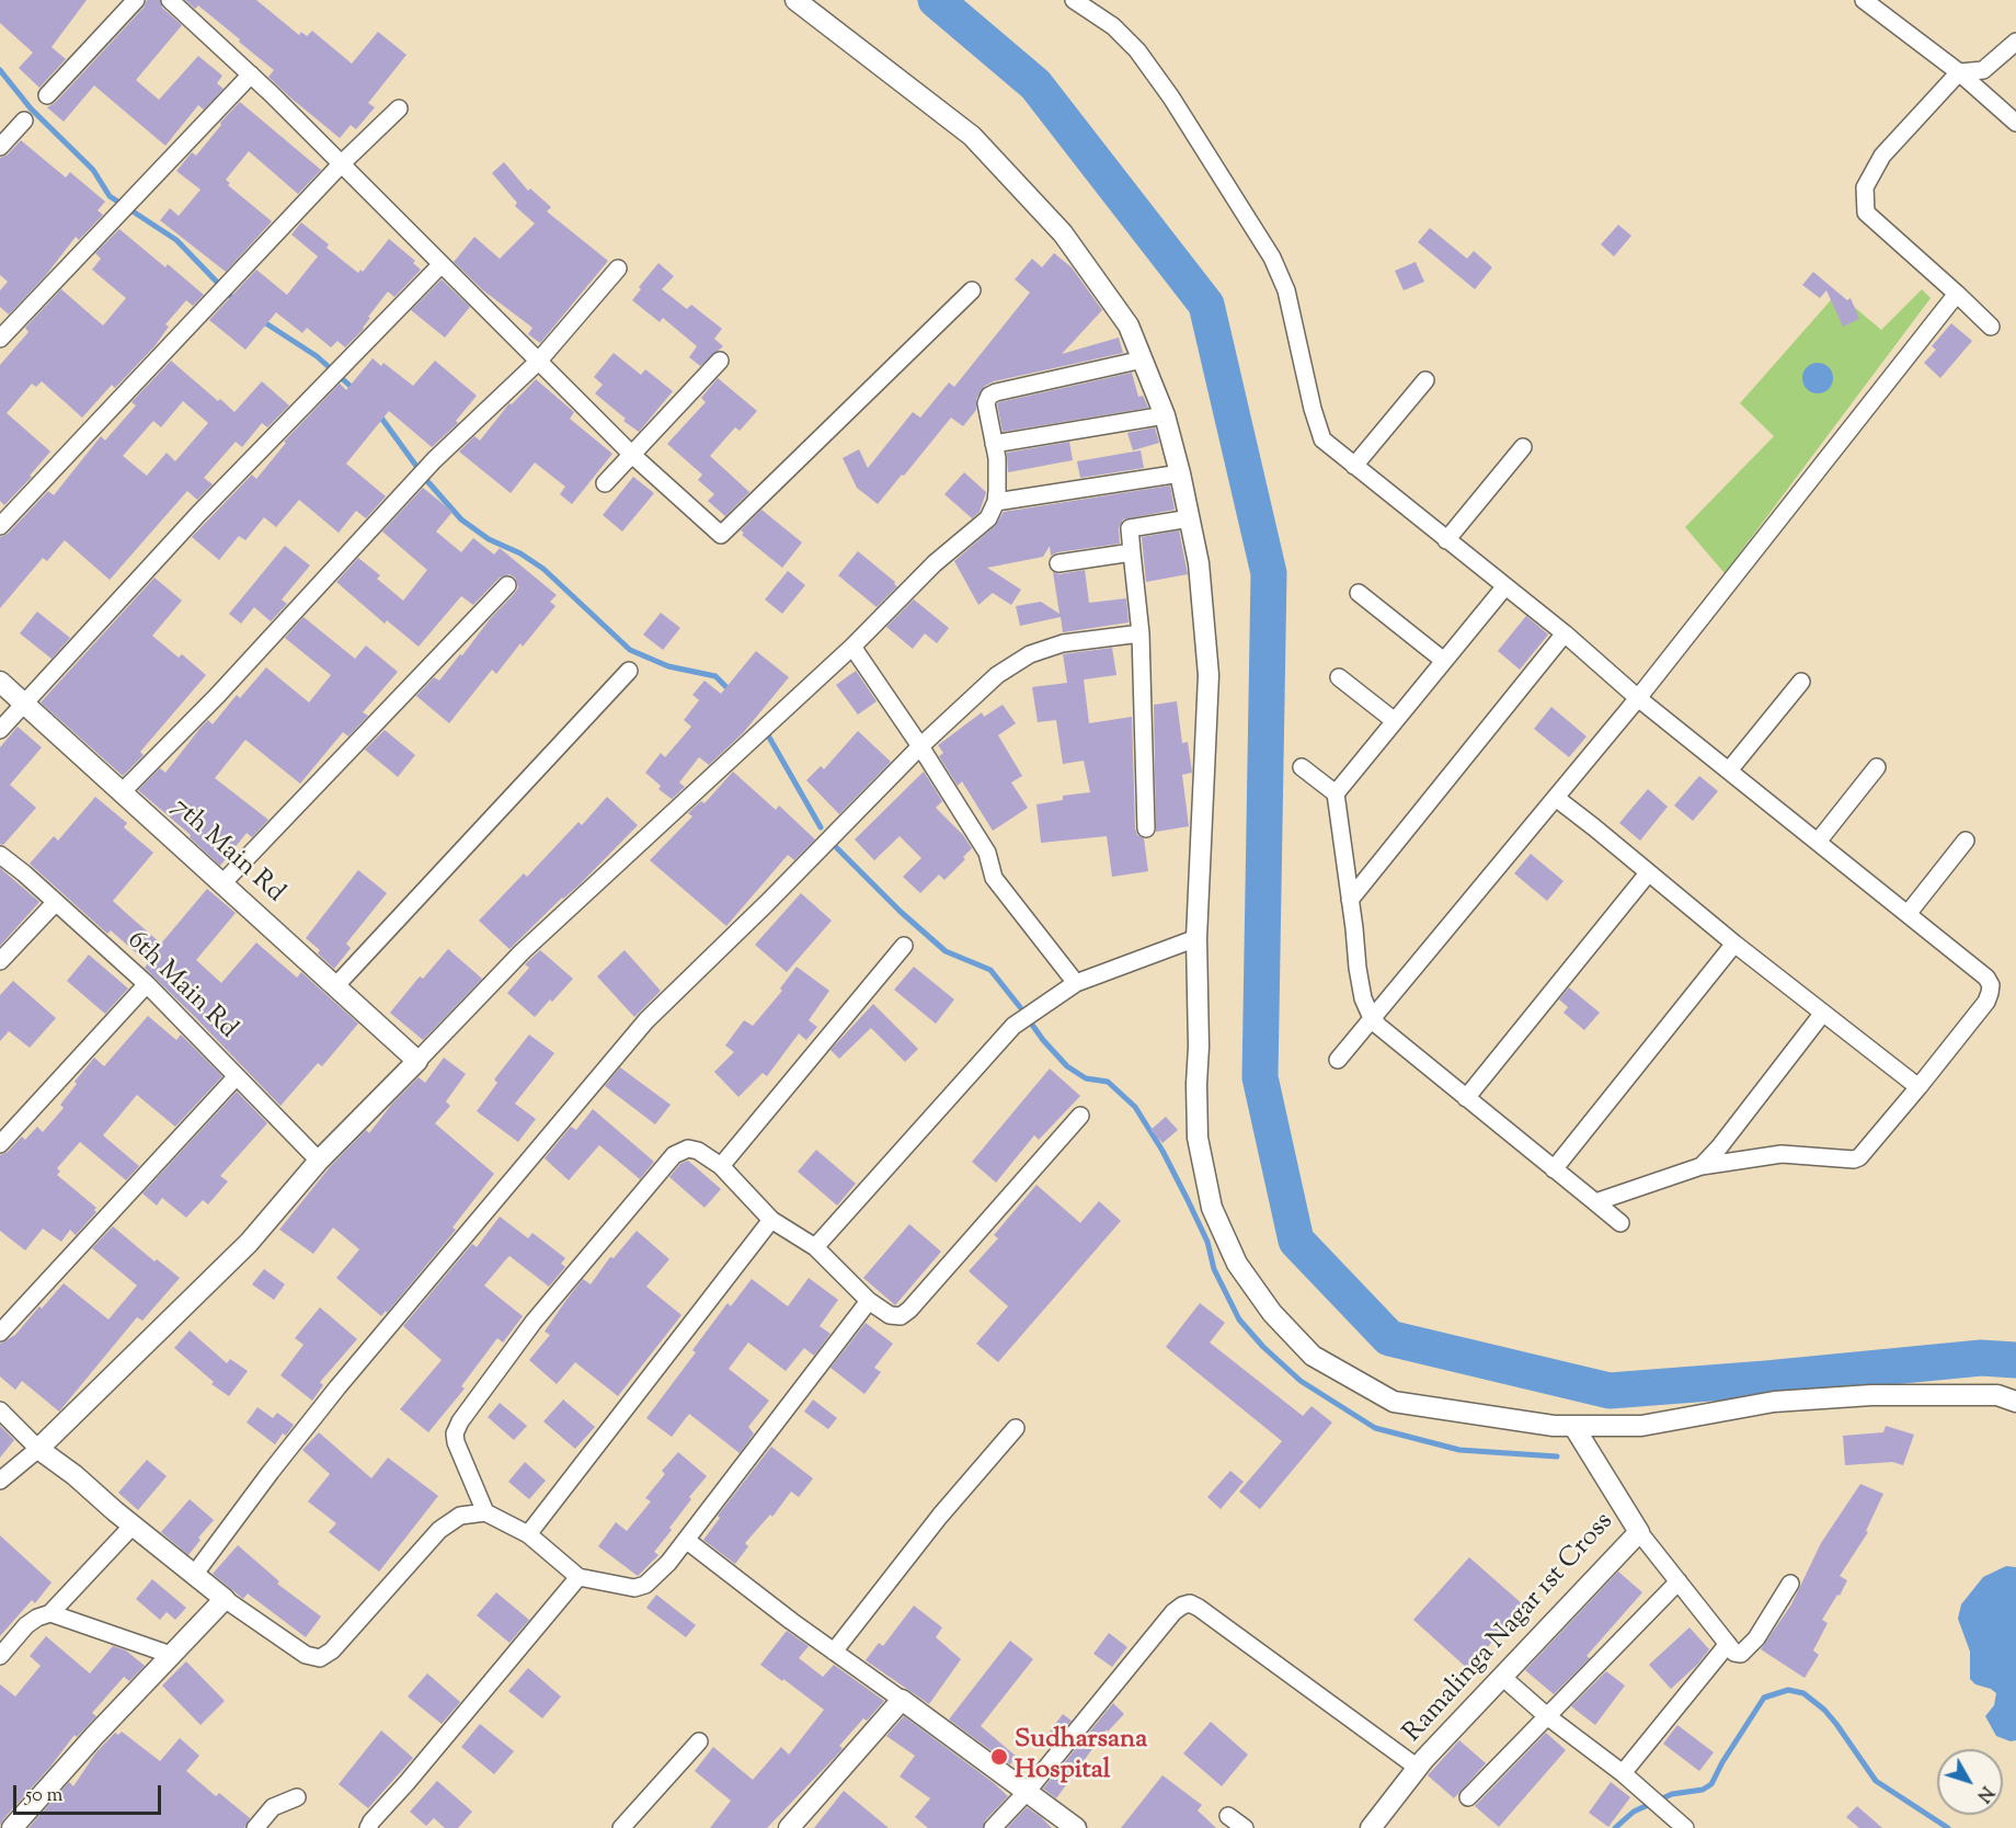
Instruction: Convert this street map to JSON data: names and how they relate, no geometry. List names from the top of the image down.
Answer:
{
  "streets": {
    "street": ["7th Main Rd", "6th Main Rd", "Ramalinga Nagar 1st Cross"]
  },
  "places": ["Sudharsana Hospital"],
  "scale_bar": "50 m",
  "north": "bottom right"
}
